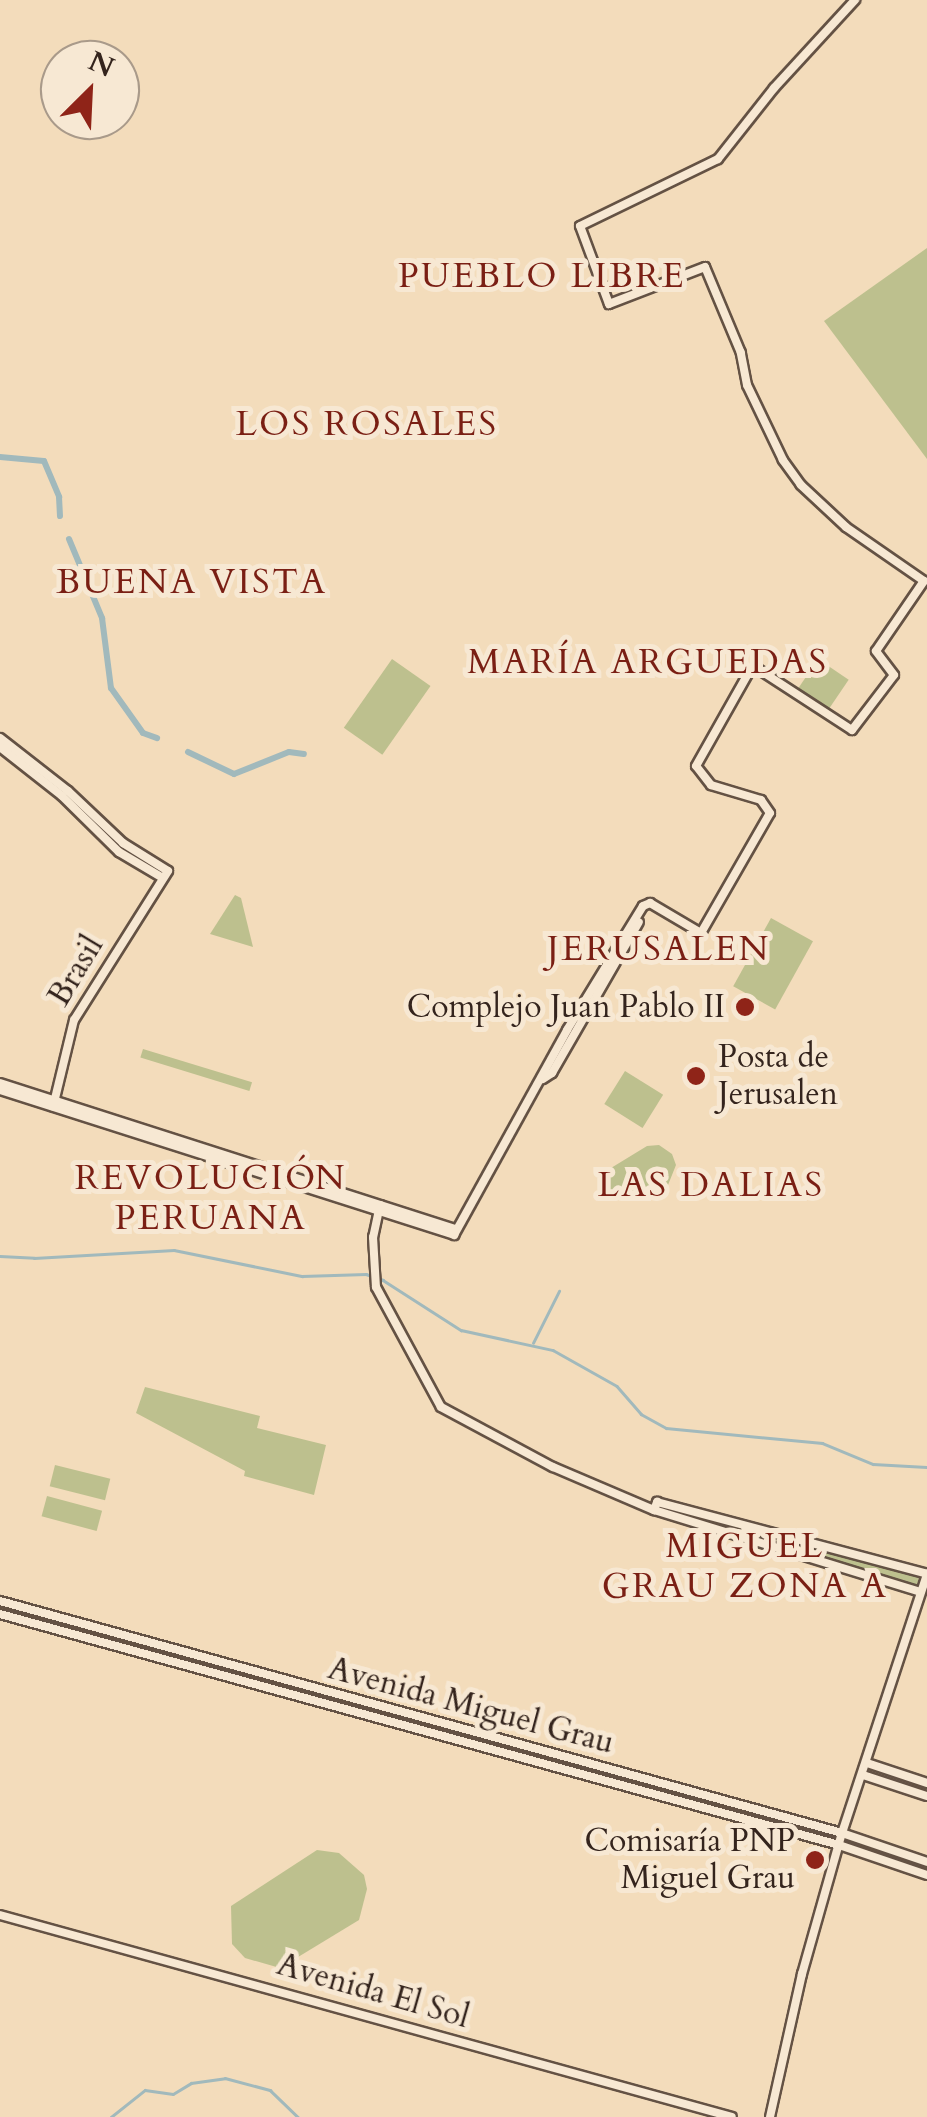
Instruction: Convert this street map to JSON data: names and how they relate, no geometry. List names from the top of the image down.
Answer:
{
  "streets": {
    "street": ["Brasil", "Avenida Miguel Grau", "Avenida El Sol"]
  },
  "districts": [
    "PUEBLO LIBRE",
    "LOS ROSALES",
    "BUENA VISTA",
    "MARÍA ARGUEDAS",
    "JERUSALEN",
    "REVOLUCIÓN PERUANA",
    "LAS DALIAS",
    "MIGUEL GRAU ZONA A"
  ],
  "places": ["Complejo Juan Pablo II", "Posta de Jerusalen", "Comisaría PNP Miguel Grau"],
  "north": "top right"
}
